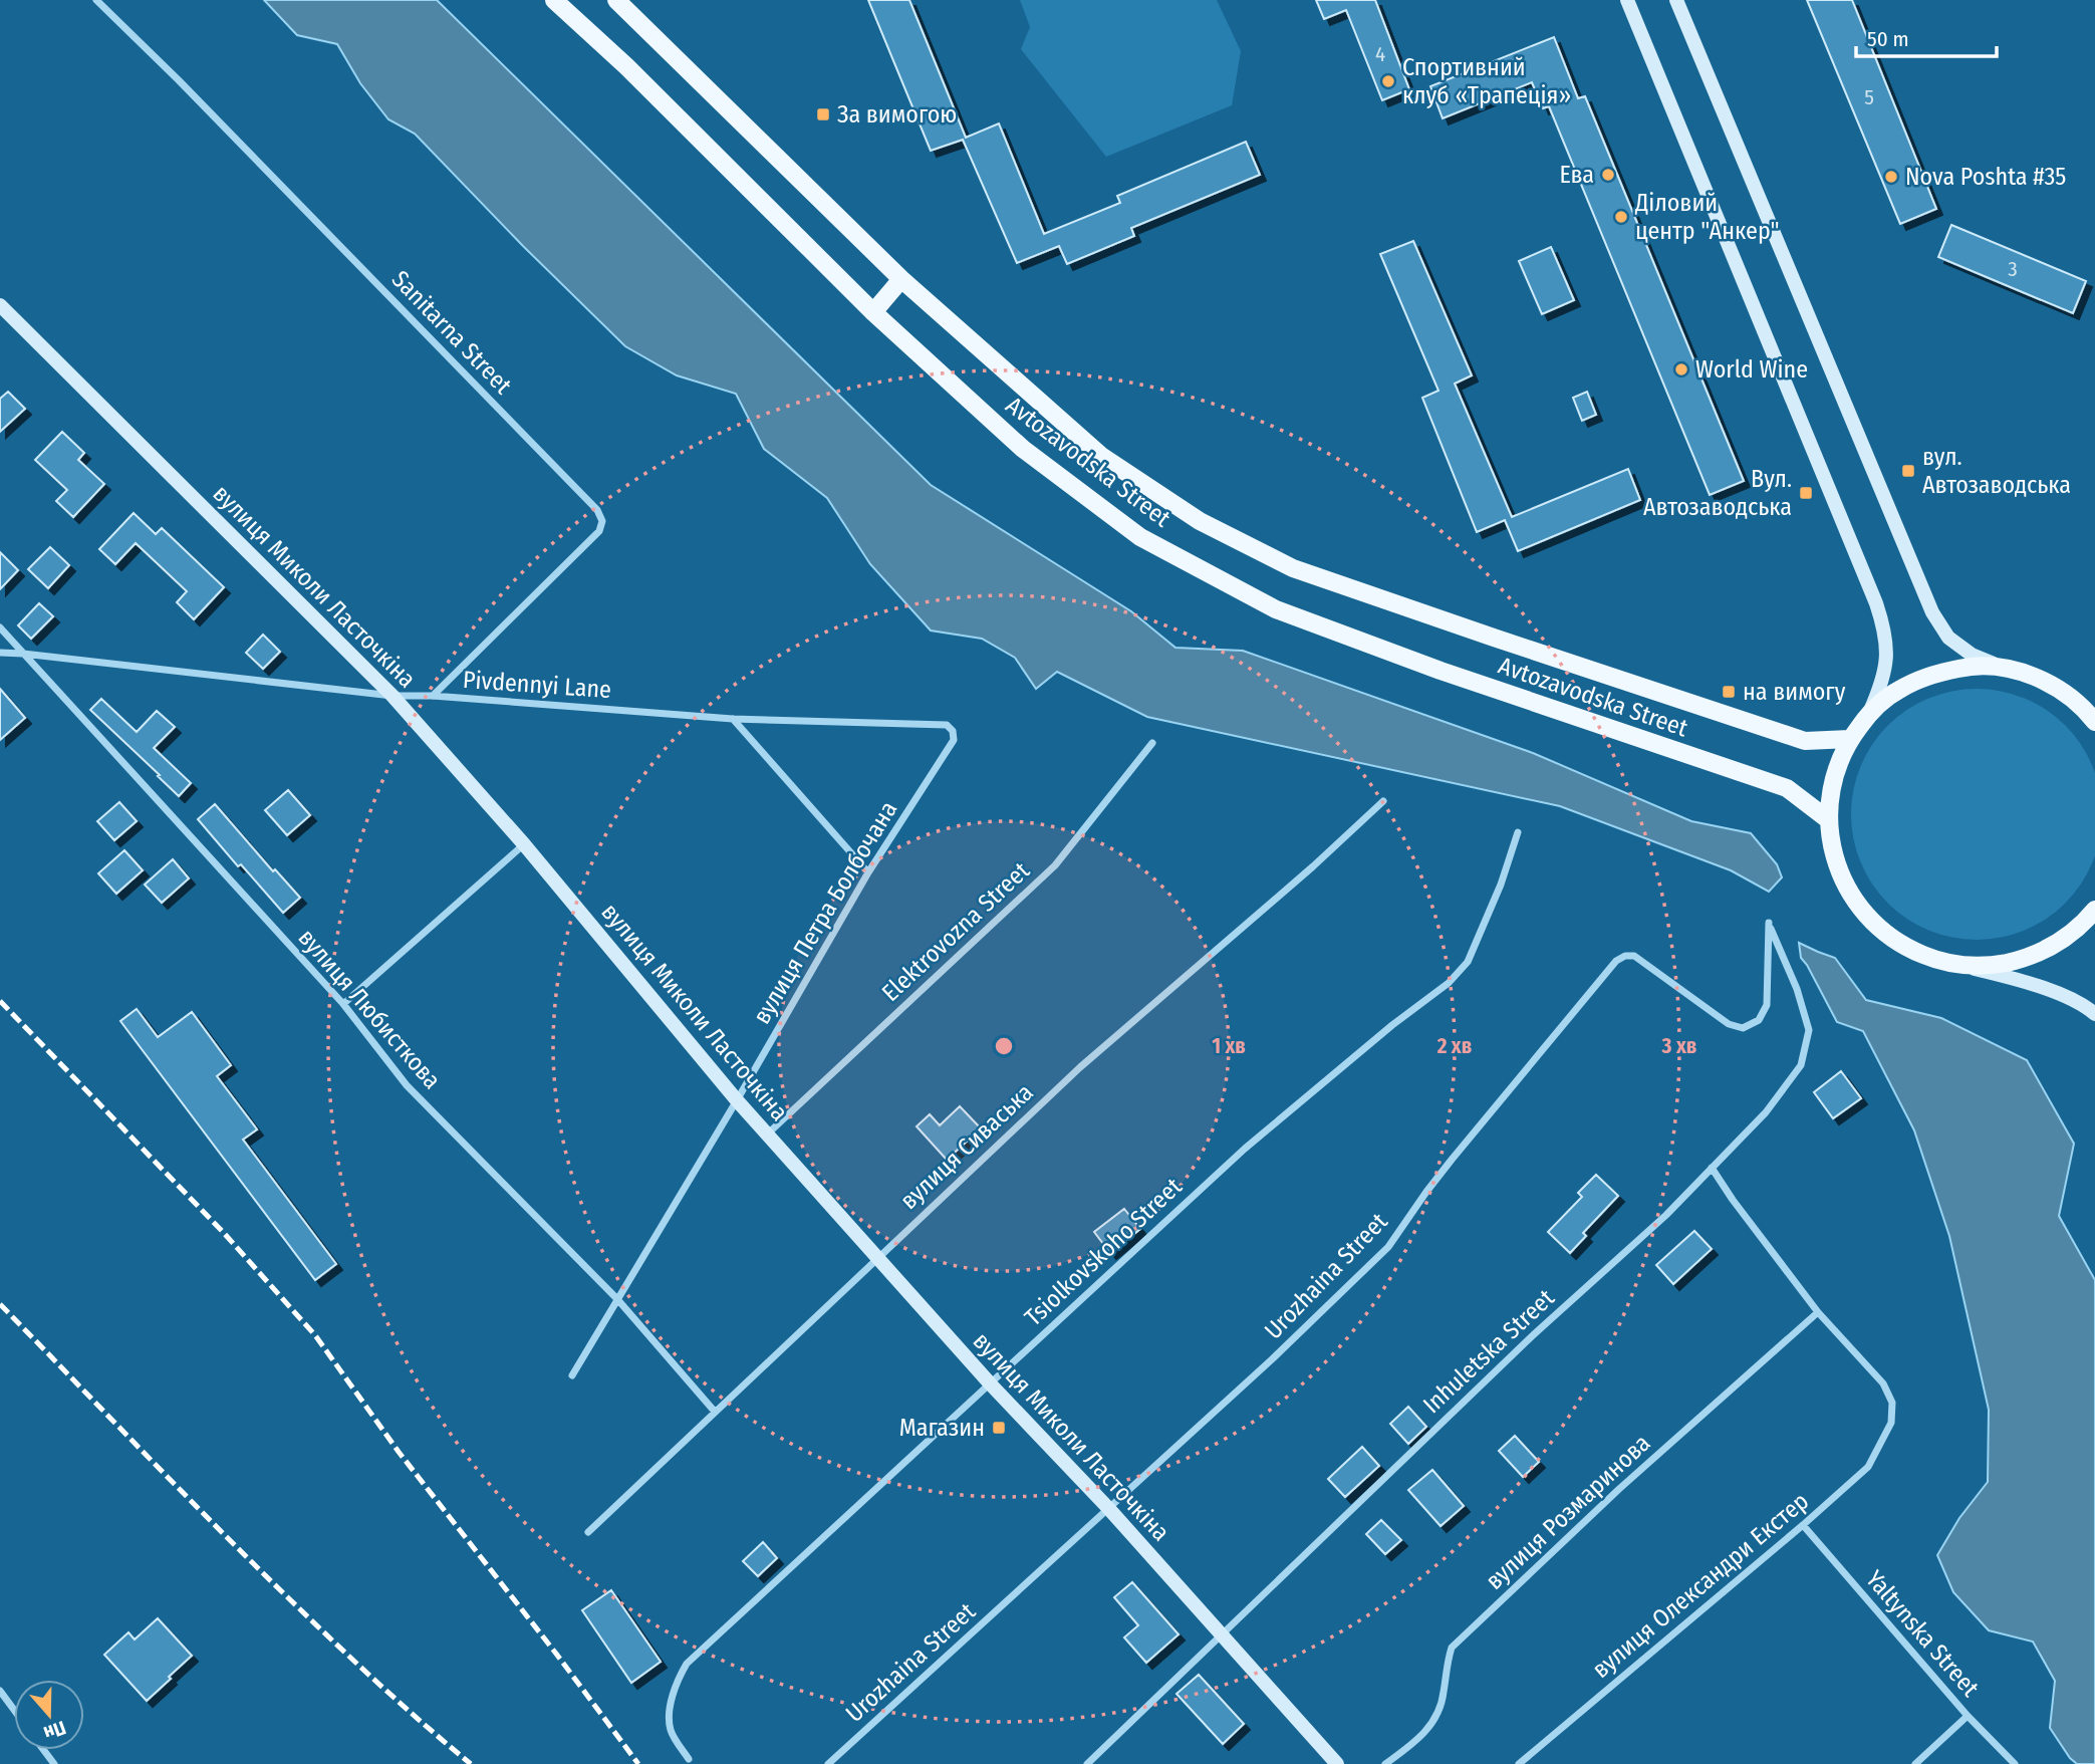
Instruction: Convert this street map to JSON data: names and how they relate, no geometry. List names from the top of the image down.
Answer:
{
  "streets": {
    "main road": ["Avtozavodska Street"],
    "street": [
      "Sanitarna Street",
      "вулиця Миколи Ласточкіна",
      "Pivdennyi Lane",
      "вулиця Петра Болбочана",
      "Elektrovozna Street",
      "вулиця Любисткова",
      "вулиця Сиваська",
      "Tsiolkovskoho Street",
      "Urozhaina Street",
      "Inhuletska Street",
      "вулиця Розмаринова",
      "вулиця Олександри Екстер",
      "Yaltynska Street"
    ]
  },
  "crossings": [
    ["Sanitarna Street", "Pivdennyi Lane"],
    ["вулиця Миколи Ласточкіна", "Pivdennyi Lane"],
    ["вулиця Миколи Ласточкіна", "вулиця Петра Болбочана"],
    ["вулиця Миколи Ласточкіна", "Elektrovozna Street"],
    ["вулиця Миколи Ласточкіна", "вулиця Сиваська"],
    ["вулиця Миколи Ласточкіна", "Tsiolkovskoho Street"],
    ["вулиця Миколи Ласточкіна", "Urozhaina Street"],
    ["вулиця Миколи Ласточкіна", "Inhuletska Street"],
    ["Pivdennyi Lane", "вулиця Петра Болбочана"],
    ["Pivdennyi Lane", "вулиця Любисткова"],
    ["вулиця Петра Болбочана", "вулиця Любисткова"],
    ["вулиця Любисткова", "вулиця Сиваська"],
    ["Urozhaina Street", "Inhuletska Street"],
    ["вулиця Розмаринова", "вулиця Олександри Екстер"],
    ["вулиця Олександри Екстер", "Yaltynska Street"]
  ],
  "places": {
    "other": [
      "Спортивний клуб «Трапеція»",
      "Ева",
      "Nova Poshta #35",
      "Діловий центр \"Анкер\"",
      "World Wine"
    ],
    "transit": [
      "За вимогою",
      "вул. Автозаводська",
      "Вул. Автозаводська",
      "на вимогу",
      "Магазин"
    ]
  },
  "house_numbers": ["4", "5", "3"],
  "scale_bar": "50 m",
  "north": "bottom",
  "rings": ["1 хв", "2 хв", "3 хв"]
}
